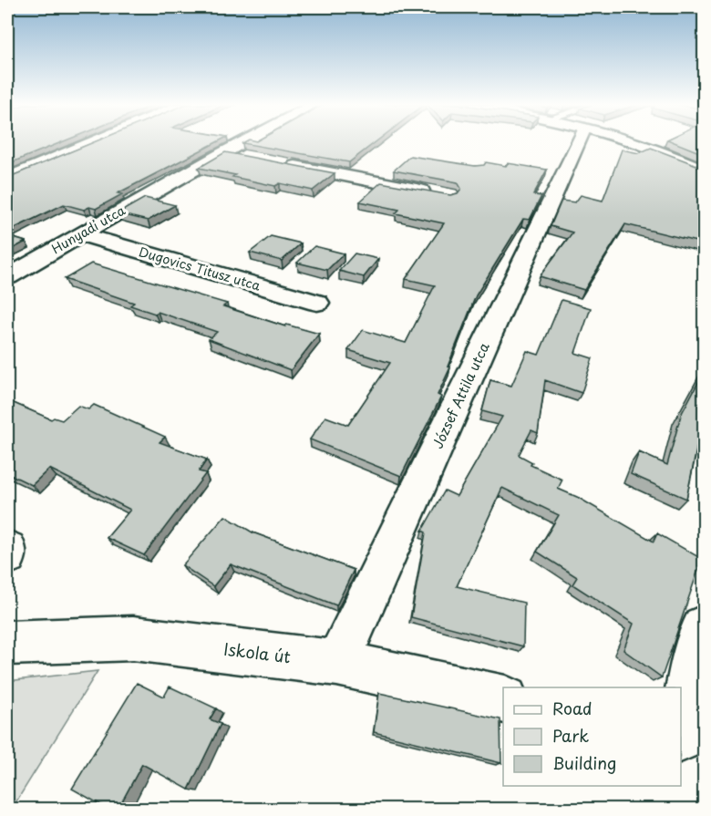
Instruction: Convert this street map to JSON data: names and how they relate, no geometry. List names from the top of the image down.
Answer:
{
  "streets": {
    "street": [
      "Hunyadi utca",
      "Dugovics Titusz utca",
      "József Attila utca",
      "Iskola út"
    ]
  },
  "crossings": [
    ["Hunyadi utca", "Dugovics Titusz utca"],
    ["József Attila utca", "Iskola út"]
  ],
  "legend": ["Road", "Park", "Building"]
}
